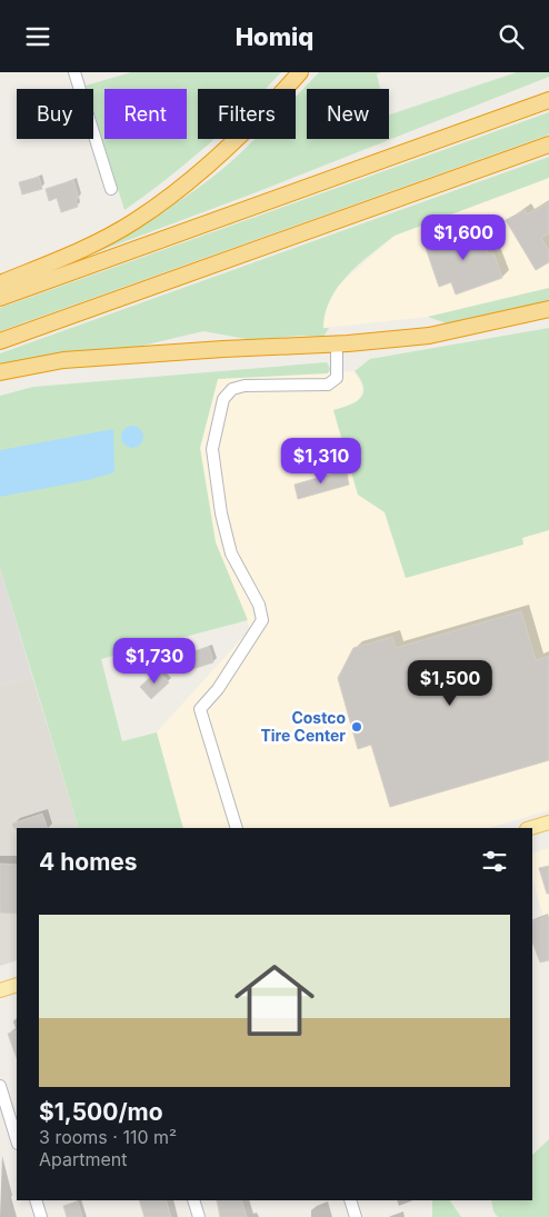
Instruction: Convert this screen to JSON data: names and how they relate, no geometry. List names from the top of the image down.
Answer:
{
  "places": ["Costco Tire Center"],
  "page": {
    "header": "Homiq",
    "chip": [
      "Buy",
      "Rent",
      "Filters",
      "New"
    ],
    "price": [
      "$1,600",
      "$1,310",
      "$1,730",
      "$1,500"
    ],
    "heading": "4 homes",
    "list": [
      {
        "name": "$1,500/mo",
        "note": "3 rooms · 110 m² · Apartment"
      }
    ]
  }
}
